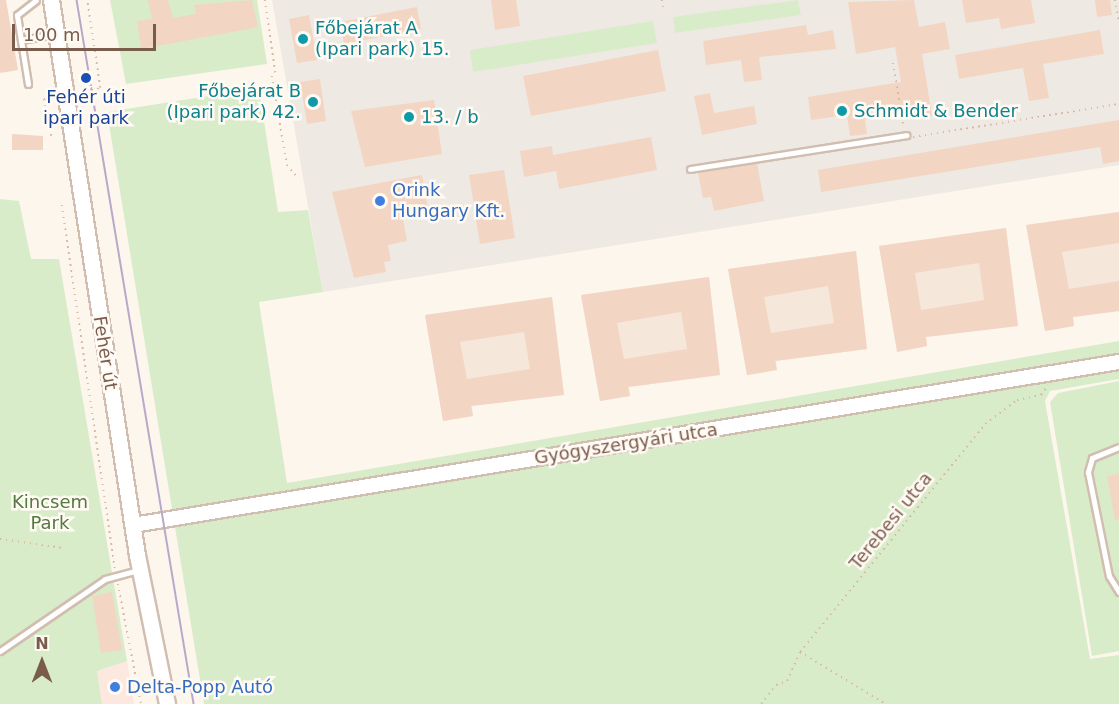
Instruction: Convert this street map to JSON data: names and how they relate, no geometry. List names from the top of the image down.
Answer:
{
  "streets": {
    "main road": ["Fehér út"],
    "street": ["Gyógyszergyári utca"],
    "path": ["Terebesi utca"]
  },
  "crossings": [
    ["Fehér út", "Gyógyszergyári utca"],
    ["Gyógyszergyári utca", "Terebesi utca"]
  ],
  "parks": ["Kincsem Park"],
  "places": [
    "Főbejárat A (Ipari park) 15.",
    "Fehér úti ipari park",
    "Főbejárat B (Ipari park) 42.",
    "Schmidt & Bender",
    "13. / b",
    "Orink Hungary Kft.",
    "Delta-Popp Autó"
  ],
  "scale_bar": "100 m",
  "north": "top"
}
